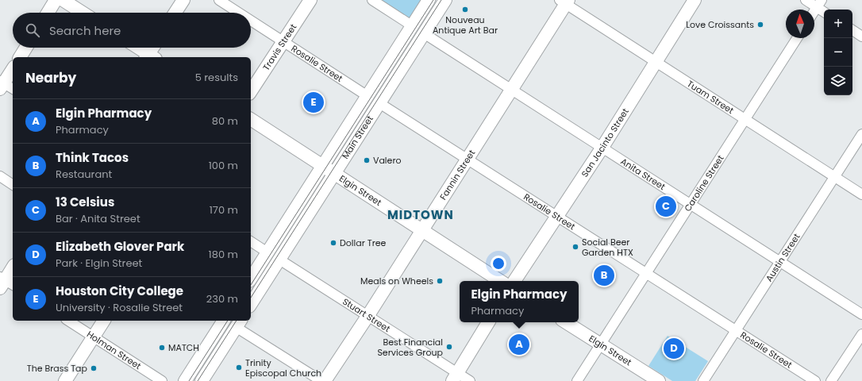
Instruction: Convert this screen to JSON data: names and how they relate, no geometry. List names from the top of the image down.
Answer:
{
  "streets": {
    "main road": [
      "Travis Street",
      "Main Street",
      "San Jacinto Street",
      "Fannin Street",
      "Elgin Street"
    ],
    "street": [
      "Rosalie Street",
      "Tuam Street",
      "Anita Street",
      "Caroline Street",
      "Austin Street",
      "Stuart Street",
      "Holman Street"
    ]
  },
  "crossings": [
    ["Travis Street", "Rosalie Street"],
    ["Rosalie Street", "Main Street"],
    ["Rosalie Street", "San Jacinto Street"],
    ["Rosalie Street", "Fannin Street"],
    ["Rosalie Street", "Caroline Street"],
    ["Rosalie Street", "Austin Street"],
    ["Tuam Street", "San Jacinto Street"],
    ["Tuam Street", "Fannin Street"],
    ["Tuam Street", "Caroline Street"],
    ["Tuam Street", "Austin Street"],
    ["Main Street", "Anita Street"],
    ["Main Street", "Elgin Street"],
    ["Main Street", "Stuart Street"],
    ["San Jacinto Street", "Anita Street"],
    ["Fannin Street", "Anita Street"],
    ["Fannin Street", "Elgin Street"],
    ["Fannin Street", "Stuart Street"],
    ["Anita Street", "Caroline Street"],
    ["Anita Street", "Austin Street"],
    ["Caroline Street", "Elgin Street"]
  ],
  "districts": ["MIDTOWN"],
  "places": [
    "Nouveau Antique Art Bar",
    "Love Croissants",
    "Valero",
    "Dollar Tree",
    "Social Beer Garden HTX",
    "Meals on Wheels",
    "Best Financial Services Group",
    "MATCH",
    "Trinity Episcopal Church",
    "The Brass Tap"
  ],
  "north": "top",
  "page": {
    "map_buttons": ["+", "−"],
    "search": "Search here",
    "heading": ["Nearby", "5 results"],
    "pins": [
      "E",
      "C",
      "B",
      "A",
      "D"
    ],
    "list": [
      {
        "mark": "A",
        "name": "Elgin Pharmacy",
        "note": "Pharmacy",
        "value": "80 m"
      },
      {
        "mark": "B",
        "name": "Think Tacos",
        "note": "Restaurant",
        "value": "100 m"
      },
      {
        "mark": "C",
        "name": "13 Celsius",
        "note": "Bar · Anita Street",
        "value": "170 m"
      },
      {
        "mark": "D",
        "name": "Elizabeth Glover Park",
        "note": "Park · Elgin Street",
        "value": "180 m"
      },
      {
        "mark": "E",
        "name": "Houston City College",
        "note": "University · Rosalie Street",
        "value": "230 m"
      }
    ],
    "popup": ["Elgin Pharmacy", "Pharmacy"]
  }
}
